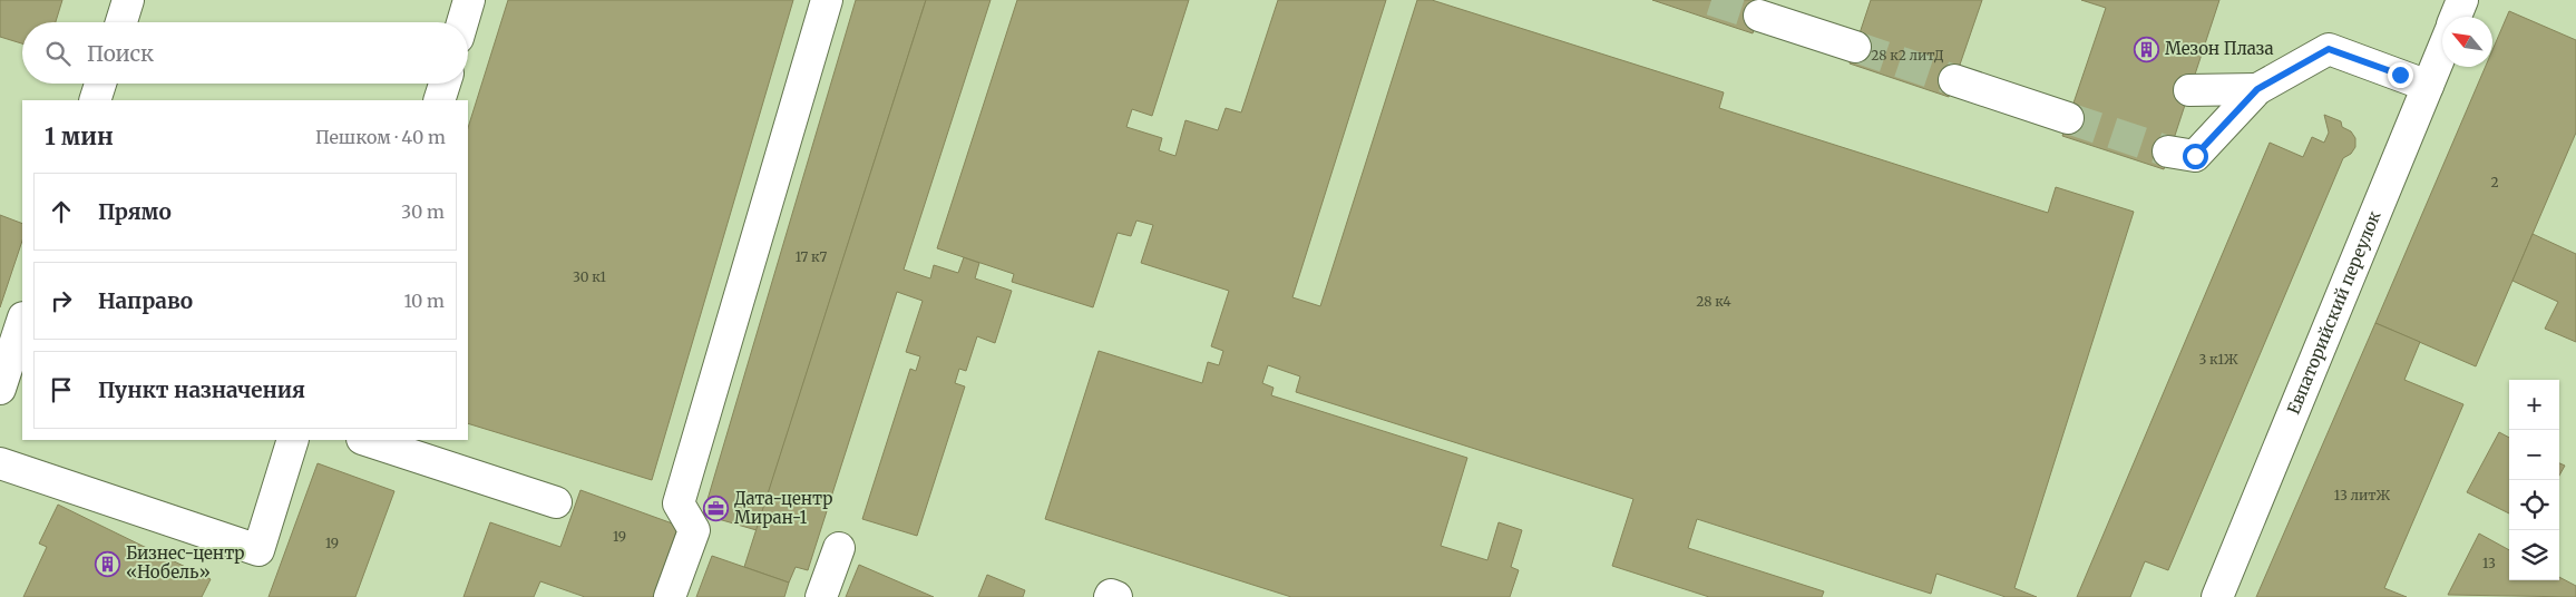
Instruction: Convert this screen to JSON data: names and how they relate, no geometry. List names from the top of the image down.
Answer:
{
  "streets": {
    "street": ["Евпаторийский переулок"]
  },
  "places": {
    "building": ["Мезон Плаза", "Бизнес-центр «Нобель»"],
    "office": ["Дата-центр Миран-1"]
  },
  "house_numbers": [
    "28 к2 литД",
    "2",
    "17 к7",
    "30 к1",
    "28 к4",
    "3 к1Ж",
    "13 литЖ",
    "19",
    "19",
    "13"
  ],
  "north": "top left",
  "page": {
    "search": "Поиск",
    "heading": ["1 мин", "Пешком · 40 m"],
    "list": [
      ["Прямо", "30 m"],
      ["Направо", "10 m"],
      "Пункт назначения"
    ],
    "map_buttons": ["+", "−"]
  }
}
